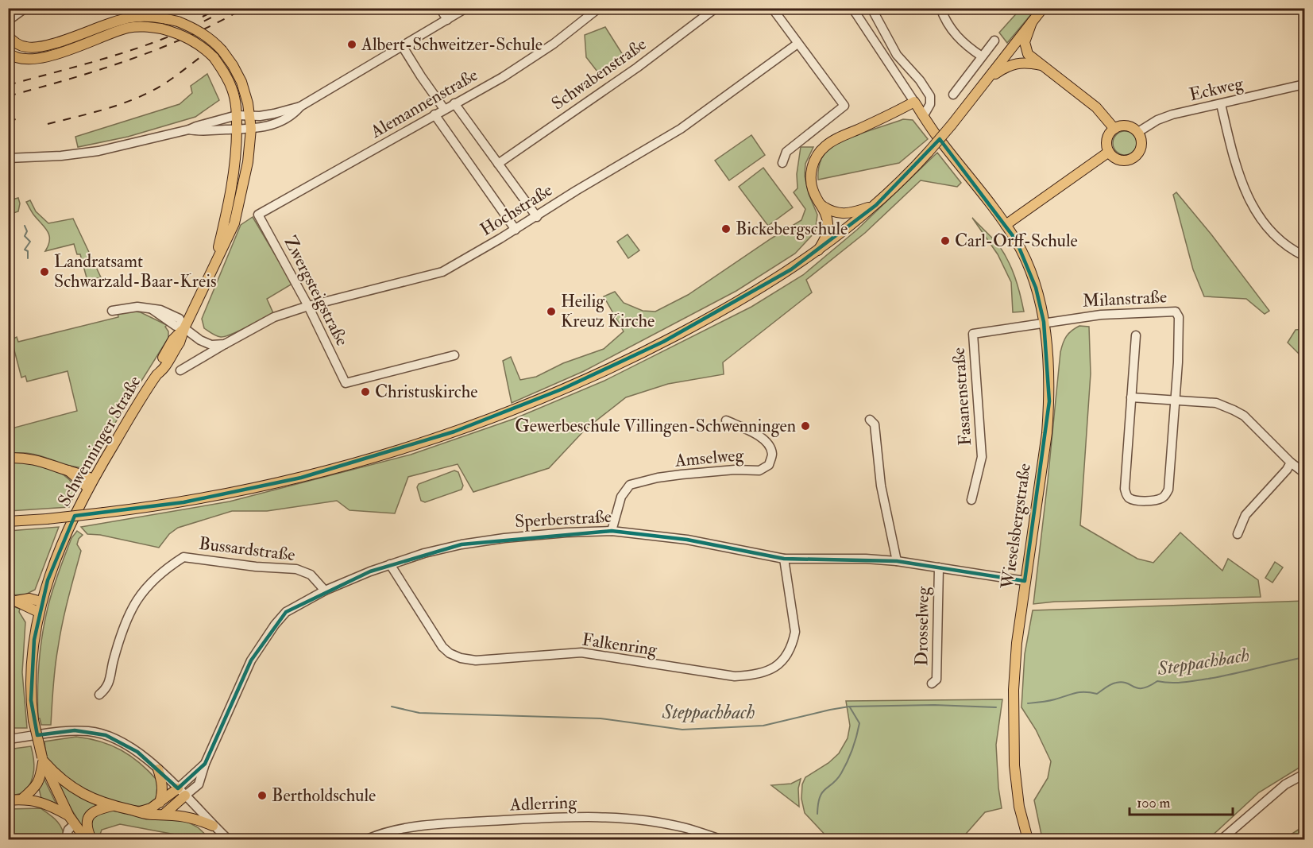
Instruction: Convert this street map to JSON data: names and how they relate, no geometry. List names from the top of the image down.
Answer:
{
  "streets": {
    "main road": ["Schwenninger Straße", "Wieselsbergstraße"],
    "street": [
      "Schwabenstraße",
      "Eckweg",
      "Alemannenstraße",
      "Hochstraße",
      "Zwergsteigstraße",
      "Milanstraße",
      "Fasanenstraße",
      "Amselweg",
      "Sperberstraße",
      "Bussardstraße",
      "Drosselweg",
      "Falkenring",
      "Adlerring"
    ]
  },
  "crossings": [
    ["Alemannenstraße", "Zwergsteigstraße"],
    ["Hochstraße", "Zwergsteigstraße"],
    ["Milanstraße", "Fasanenstraße"],
    ["Milanstraße", "Wieselsbergstraße"],
    ["Fasanenstraße", "Wieselsbergstraße"],
    ["Amselweg", "Sperberstraße"],
    ["Sperberstraße", "Wieselsbergstraße"],
    ["Sperberstraße", "Bussardstraße"],
    ["Sperberstraße", "Drosselweg"],
    ["Sperberstraße", "Falkenring"]
  ],
  "water": ["Steppachbach"],
  "places": [
    "Albert-Schweitzer-Schule",
    "Bickebergschule",
    "Carl-Orff-Schule",
    "Landratsamt Schwarzald-Baar-Kreis",
    "Heilig Kreuz Kirche",
    "Christuskirche",
    "Gewerbeschule Villingen-Schwenningen",
    "Bertholdschule"
  ],
  "scale_bar": "100 m"
}
